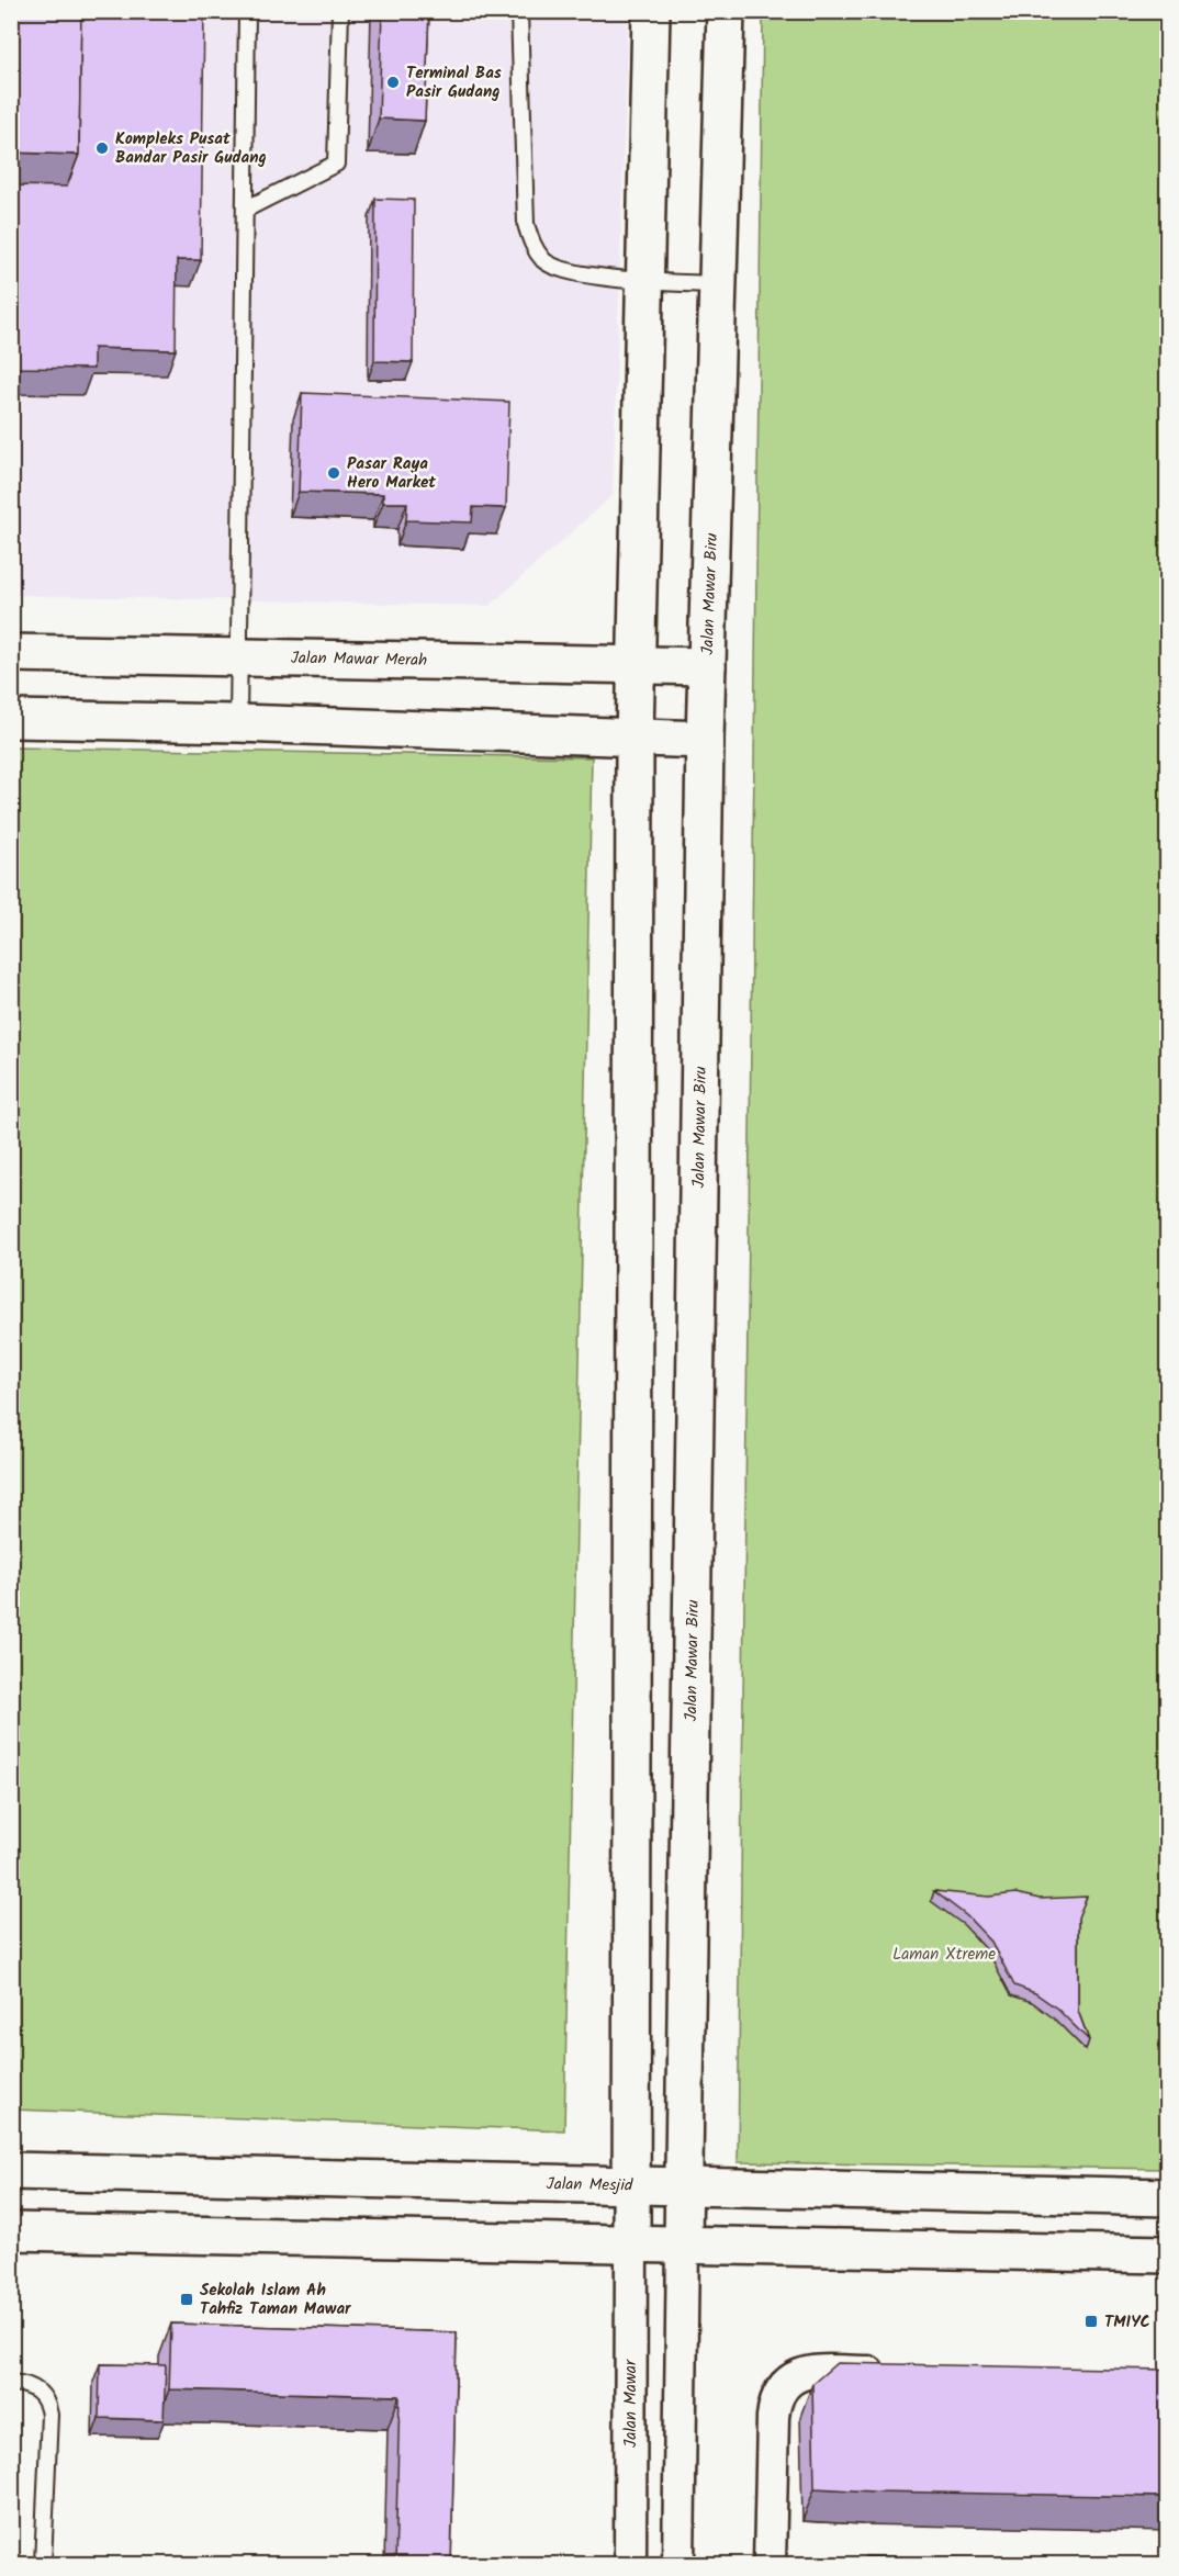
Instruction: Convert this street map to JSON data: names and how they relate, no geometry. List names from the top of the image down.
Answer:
{
  "streets": {
    "street": [
      "Jalan Mawar Biru",
      "Jalan Mawar Merah",
      "Jalan Mesjid",
      "Jalan Mawar"
    ]
  },
  "crossings": [
    ["Jalan Mawar Biru", "Jalan Mawar Merah"],
    ["Jalan Mawar Biru", "Jalan Mesjid"]
  ],
  "parks": ["Laman Xtreme"],
  "places": {
    "other": ["Terminal Bas Pasir Gudang", "Kompleks Pusat Bandar Pasir Gudang", "Pasar Raya Hero Market"],
    "transit": ["Sekolah Islam Ah Tahfiz Taman Mawar", "TMIYC"]
  }
}
